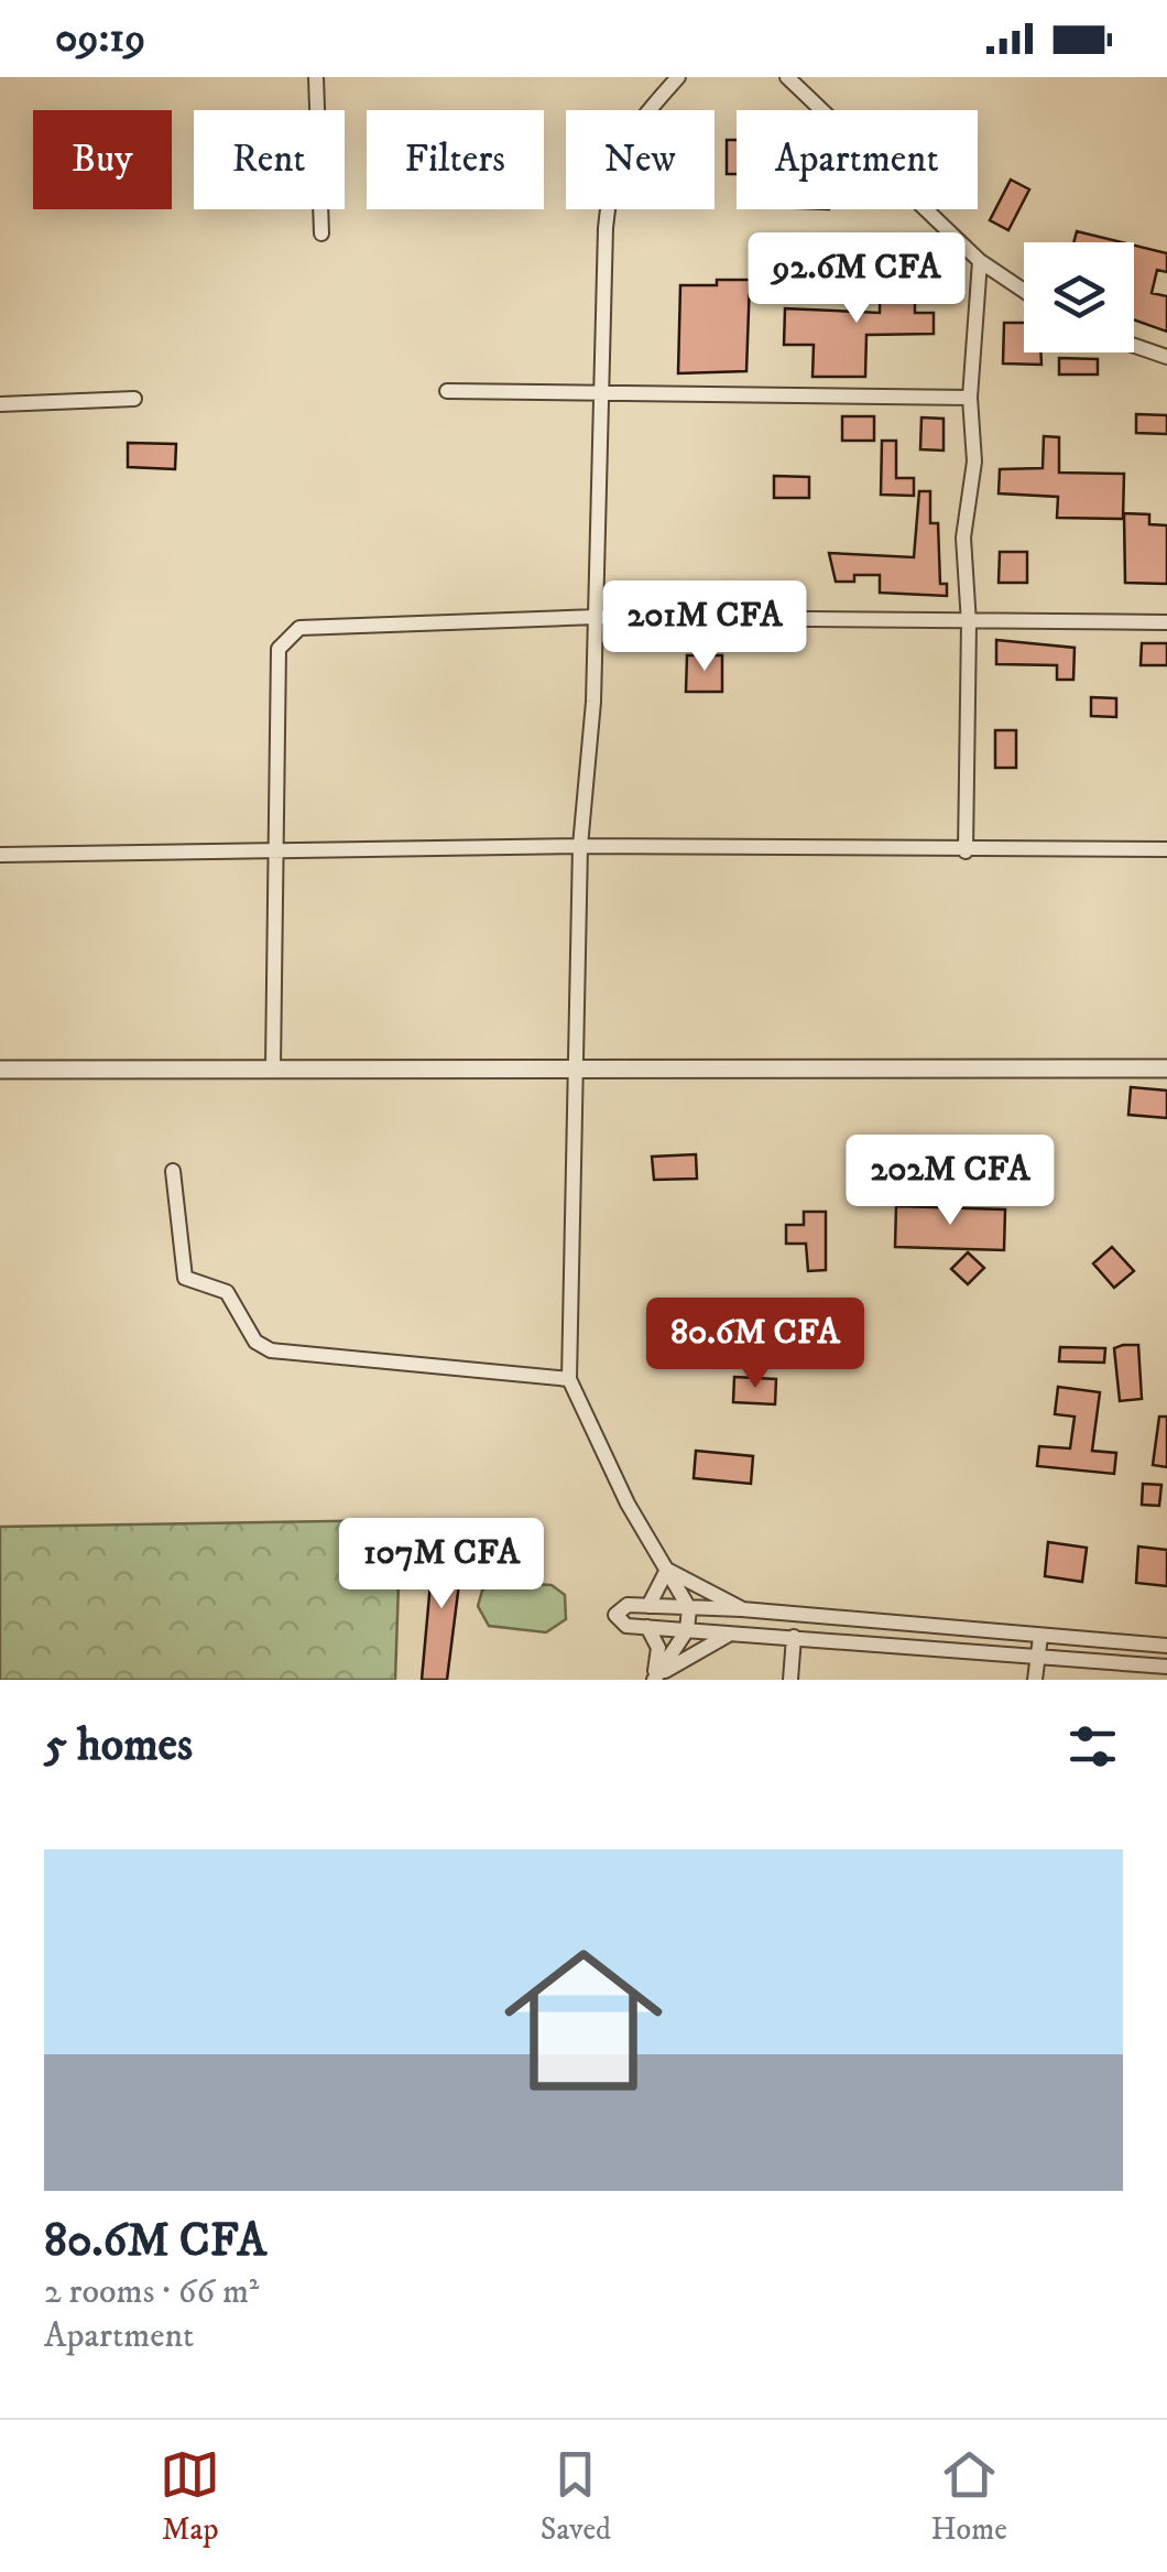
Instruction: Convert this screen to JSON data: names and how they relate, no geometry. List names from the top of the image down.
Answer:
{
  "page": {
    "status": "09:19",
    "chip": [
      "Buy",
      "Rent",
      "Filters",
      "New",
      "Apartment"
    ],
    "price": [
      "92.6M CFA",
      "201M CFA",
      "202M CFA",
      "80.6M CFA",
      "107M CFA"
    ],
    "heading": "5 homes",
    "list": [
      {
        "name": "80.6M CFA",
        "note": "2 rooms · 66 m² · Apartment"
      }
    ],
    "tabs": ["Map", "Saved", "Home"]
  }
}
